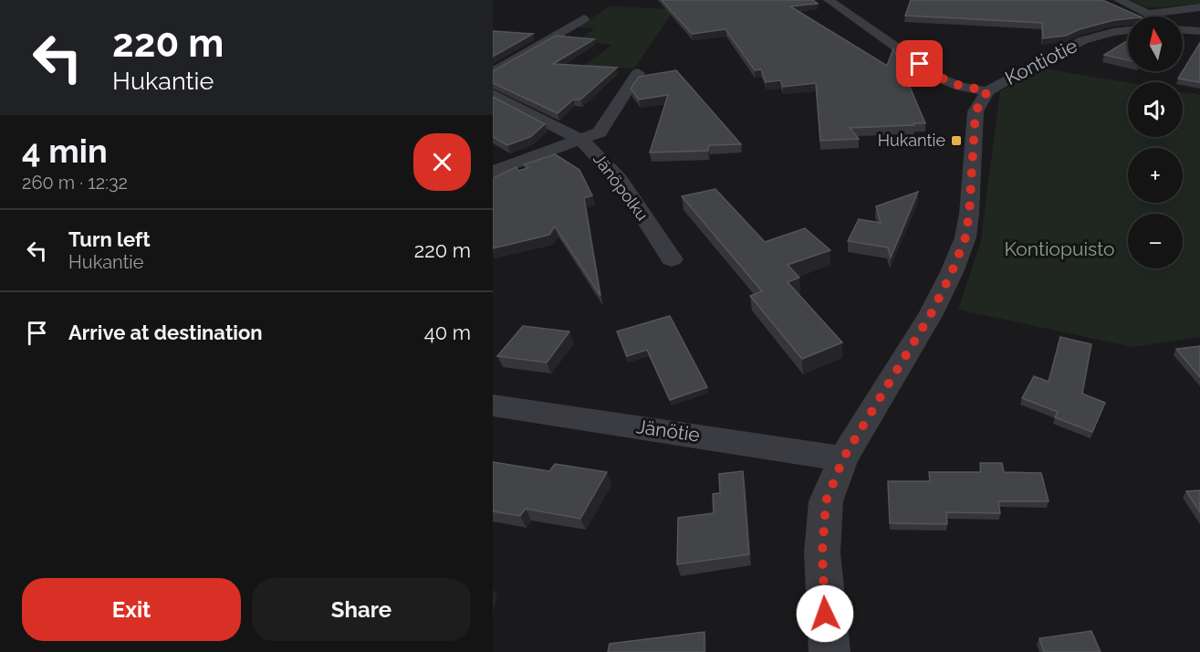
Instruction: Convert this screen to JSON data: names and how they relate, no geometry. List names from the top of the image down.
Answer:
{
  "streets": {
    "street": ["Kontiotie", "Jänöpolku", "Jänötie"]
  },
  "crossings": [
    ["Kontiotie", "Jänötie"]
  ],
  "parks": ["Kontiopuisto"],
  "places": {
    "transit": ["Hukantie"]
  },
  "north": "top",
  "page": {
    "turn": ["220 m", "Hukantie"],
    "map_buttons": ["+", "−"],
    "heading": ["4 min", "260 m · 12:32"],
    "list": [
      {
        "name": "Turn left",
        "note": "Hukantie",
        "value": "220 m"
      },
      {
        "name": "Arrive at destination",
        "value": "40 m"
      }
    ],
    "buttons": ["Exit", "Share"]
  }
}
